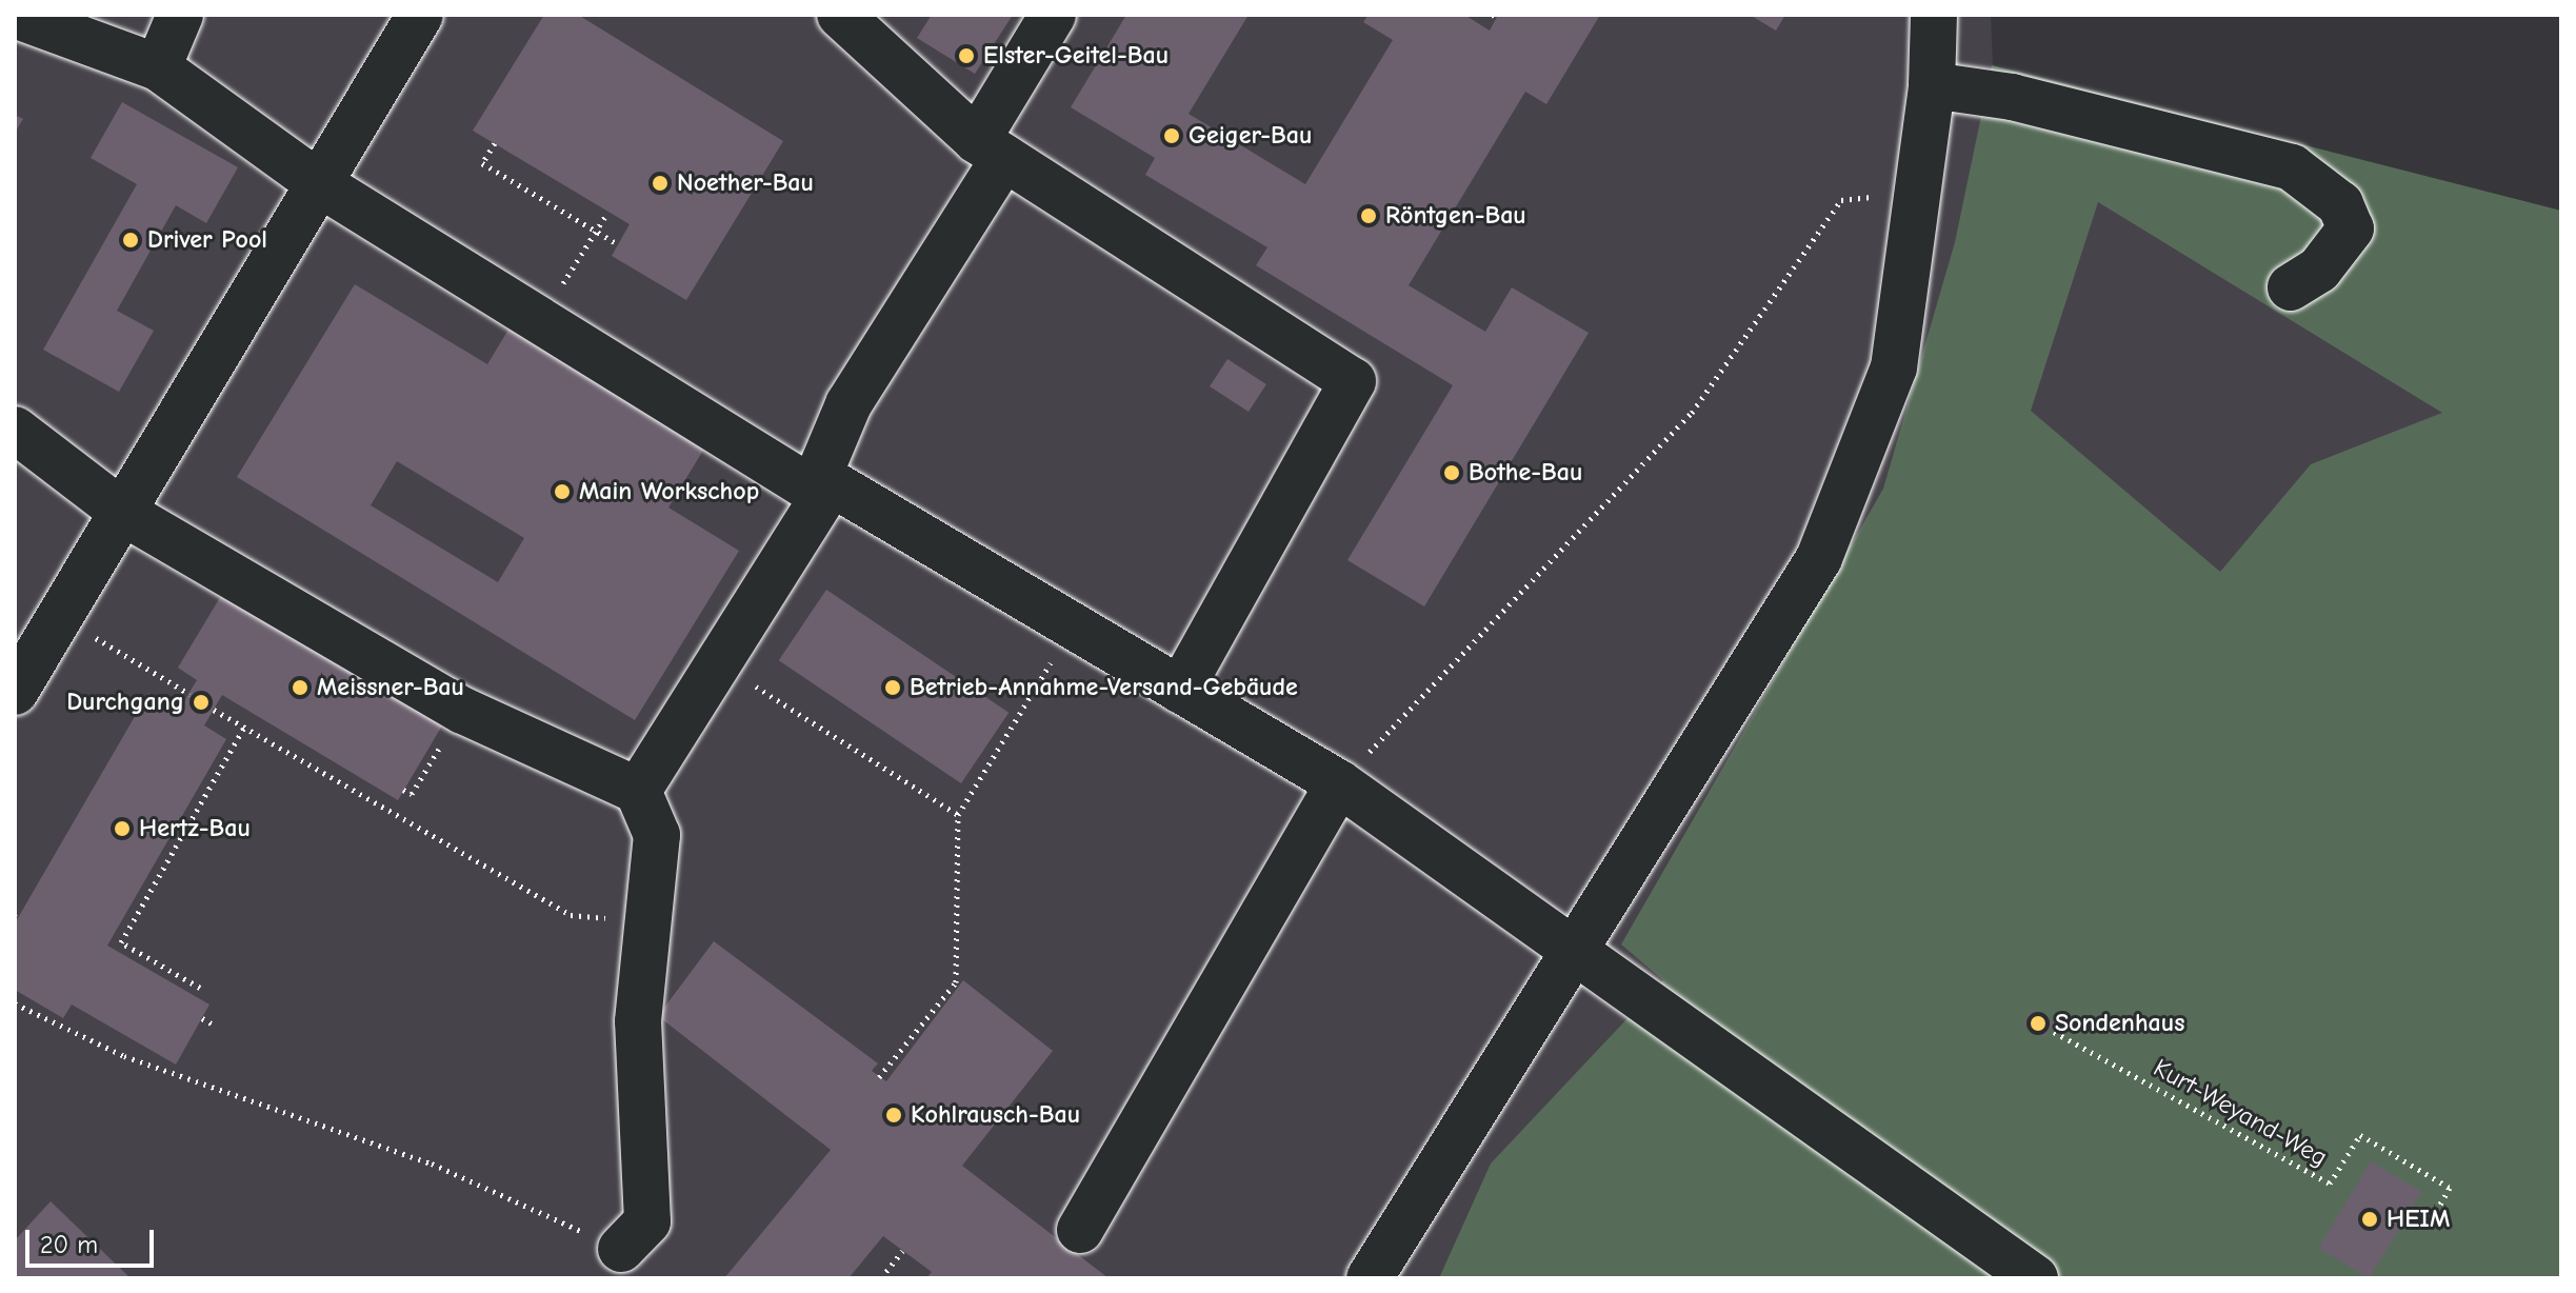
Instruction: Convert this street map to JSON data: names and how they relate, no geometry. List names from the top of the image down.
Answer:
{
  "streets": {
    "path": ["Kurt-Weyand-Weg"]
  },
  "places": [
    "Elster-Geitel-Bau",
    "Geiger-Bau",
    "Noether-Bau",
    "Röntgen-Bau",
    "Driver Pool",
    "Bothe-Bau",
    "Main Workschop",
    "Meissner-Bau",
    "Betrieb-Annahme-Versand-Gebäude",
    "Durchgang",
    "Hertz-Bau",
    "Sondenhaus",
    "Kohlrausch-Bau",
    "HEIM"
  ],
  "scale_bar": "20 m"
}
